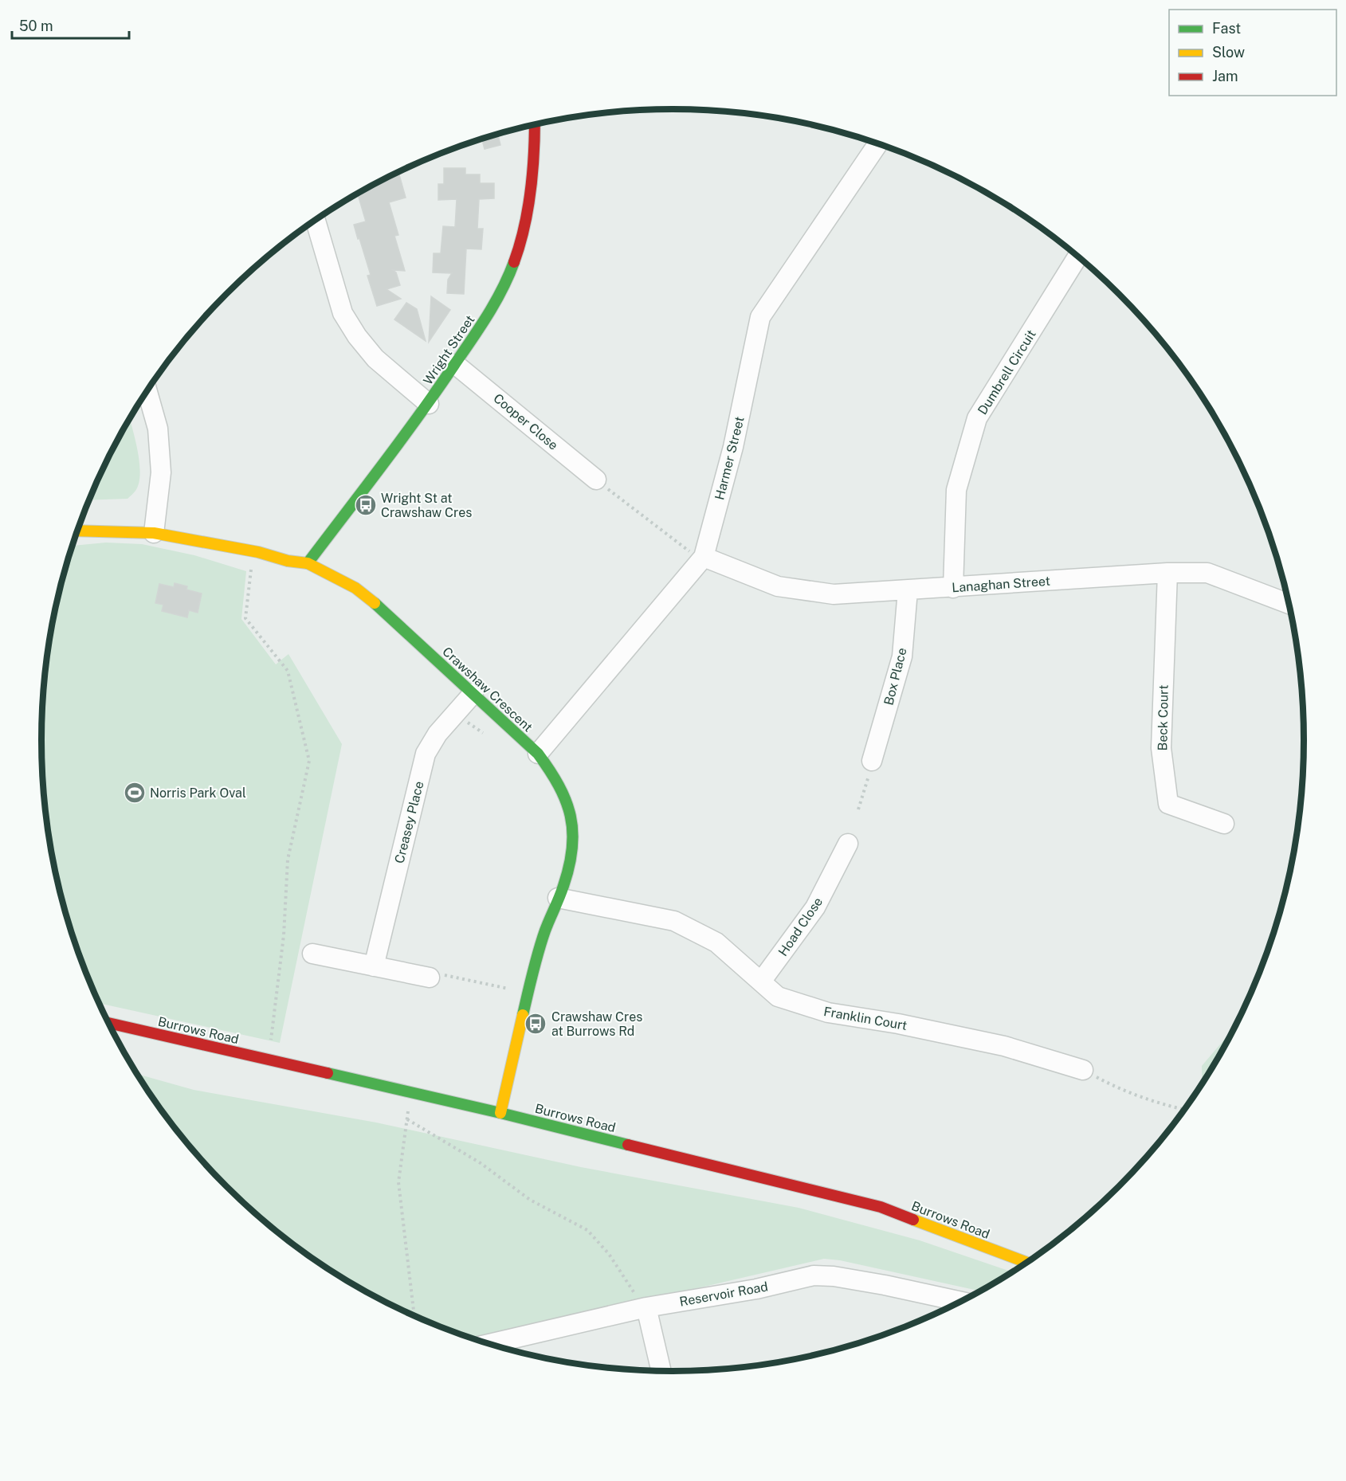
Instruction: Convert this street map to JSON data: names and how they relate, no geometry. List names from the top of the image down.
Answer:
{
  "streets": {
    "street": [
      "Wright Street",
      "Dumbrell Circuit",
      "Cooper Close",
      "Harmer Street",
      "Lanaghan Street",
      "Box Place",
      "Crawshaw Crescent",
      "Beck Court",
      "Creasey Place",
      "Hoad Close",
      "Franklin Court",
      "Burrows Road",
      "Reservoir Road"
    ]
  },
  "crossings": [
    ["Wright Street", "Cooper Close"],
    ["Wright Street", "Crawshaw Crescent"],
    ["Dumbrell Circuit", "Lanaghan Street"],
    ["Harmer Street", "Lanaghan Street"],
    ["Harmer Street", "Crawshaw Crescent"],
    ["Lanaghan Street", "Box Place"],
    ["Lanaghan Street", "Beck Court"],
    ["Crawshaw Crescent", "Creasey Place"],
    ["Crawshaw Crescent", "Franklin Court"],
    ["Crawshaw Crescent", "Burrows Road"],
    ["Hoad Close", "Franklin Court"]
  ],
  "places": {
    "bus stop": ["Wright St at Crawshaw Cres", "Crawshaw Cres at Burrows Rd"],
    "sports": ["Norris Park Oval"]
  },
  "legend": ["Fast", "Slow", "Jam"],
  "scale_bar": "50 m"
}
